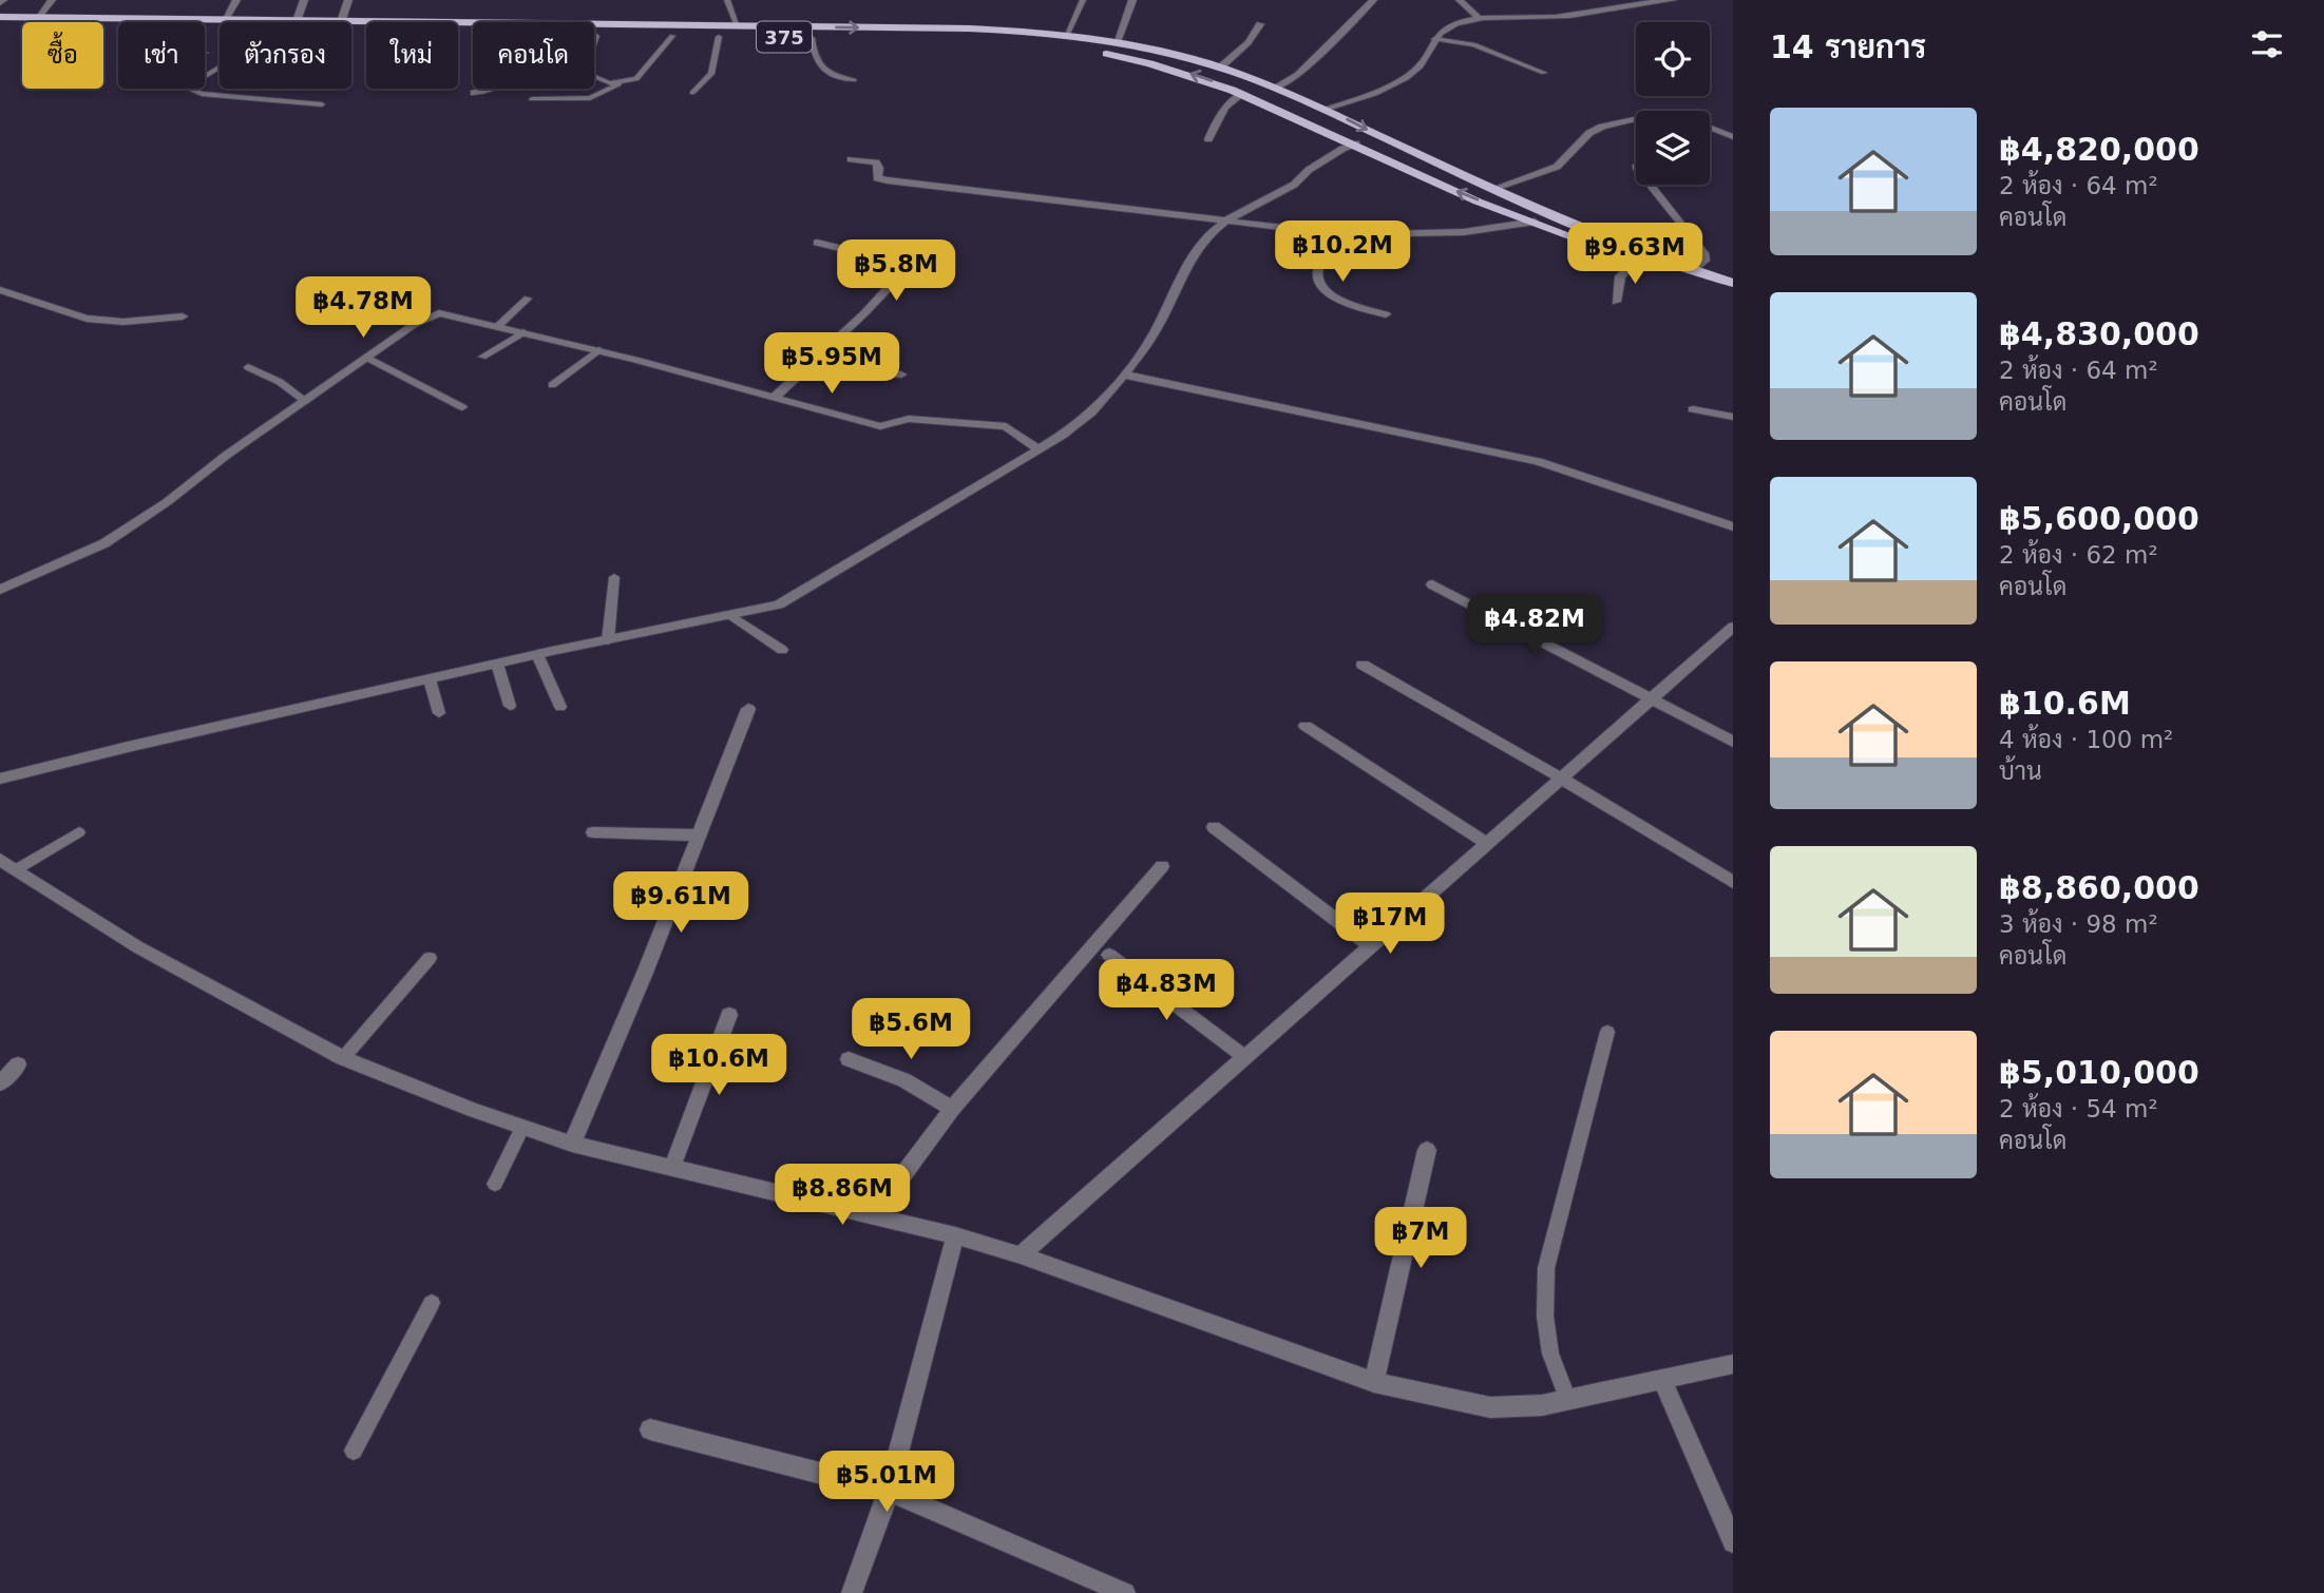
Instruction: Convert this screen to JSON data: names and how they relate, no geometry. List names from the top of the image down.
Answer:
{
  "streets": {
    "main road": ["375"]
  },
  "page": {
    "heading": "14 รายการ",
    "chip": [
      "ซื้อ",
      "เช่า",
      "ตัวกรอง",
      "ใหม่",
      "คอนโด"
    ],
    "list": [
      {
        "name": "฿4,820,000",
        "note": "2 ห้อง · 64 m² · คอนโด"
      },
      {
        "name": "฿4,830,000",
        "note": "2 ห้อง · 64 m² · คอนโด"
      },
      {
        "name": "฿5,600,000",
        "note": "2 ห้อง · 62 m² · คอนโด"
      },
      {
        "name": "฿10.6M",
        "note": "4 ห้อง · 100 m² · บ้าน"
      },
      {
        "name": "฿8,860,000",
        "note": "3 ห้อง · 98 m² · คอนโด"
      },
      {
        "name": "฿5,010,000",
        "note": "2 ห้อง · 54 m² · คอนโด"
      }
    ],
    "price": [
      "฿10.2M",
      "฿9.63M",
      "฿5.8M",
      "฿4.78M",
      "฿5.95M",
      "฿4.82M",
      "฿9.61M",
      "฿17M",
      "฿4.83M",
      "฿5.6M",
      "฿10.6M",
      "฿8.86M",
      "฿7M",
      "฿5.01M"
    ]
  }
}
